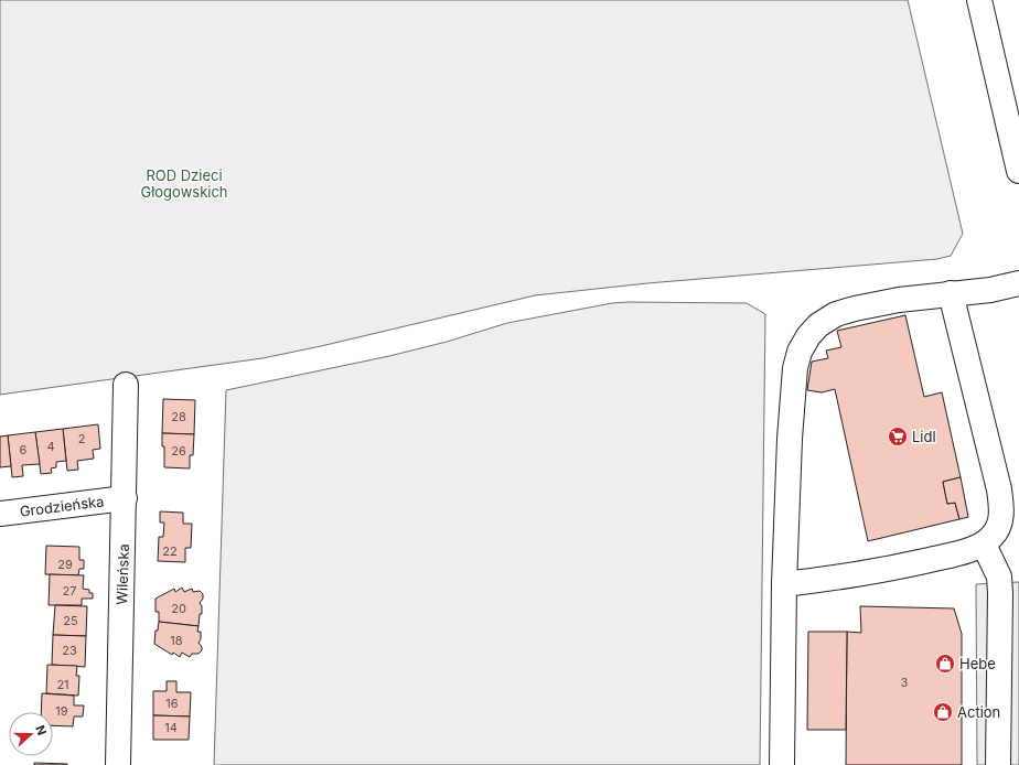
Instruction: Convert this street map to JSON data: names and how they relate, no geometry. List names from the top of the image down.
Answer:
{
  "streets": {
    "street": ["Grodzieńska", "Wileńska"]
  },
  "crossings": [
    ["Grodzieńska", "Wileńska"]
  ],
  "parks": ["ROD Dzieci Głogowskich"],
  "places": {
    "supermarket": ["Lidl"],
    "shop": ["Hebe", "Action"]
  },
  "house_numbers": [
    "28",
    "2",
    "4",
    "6",
    "26",
    "22",
    "29",
    "27",
    "20",
    "25",
    "18",
    "23",
    "3",
    "21",
    "16",
    "19",
    "14"
  ],
  "north": "right"
}
